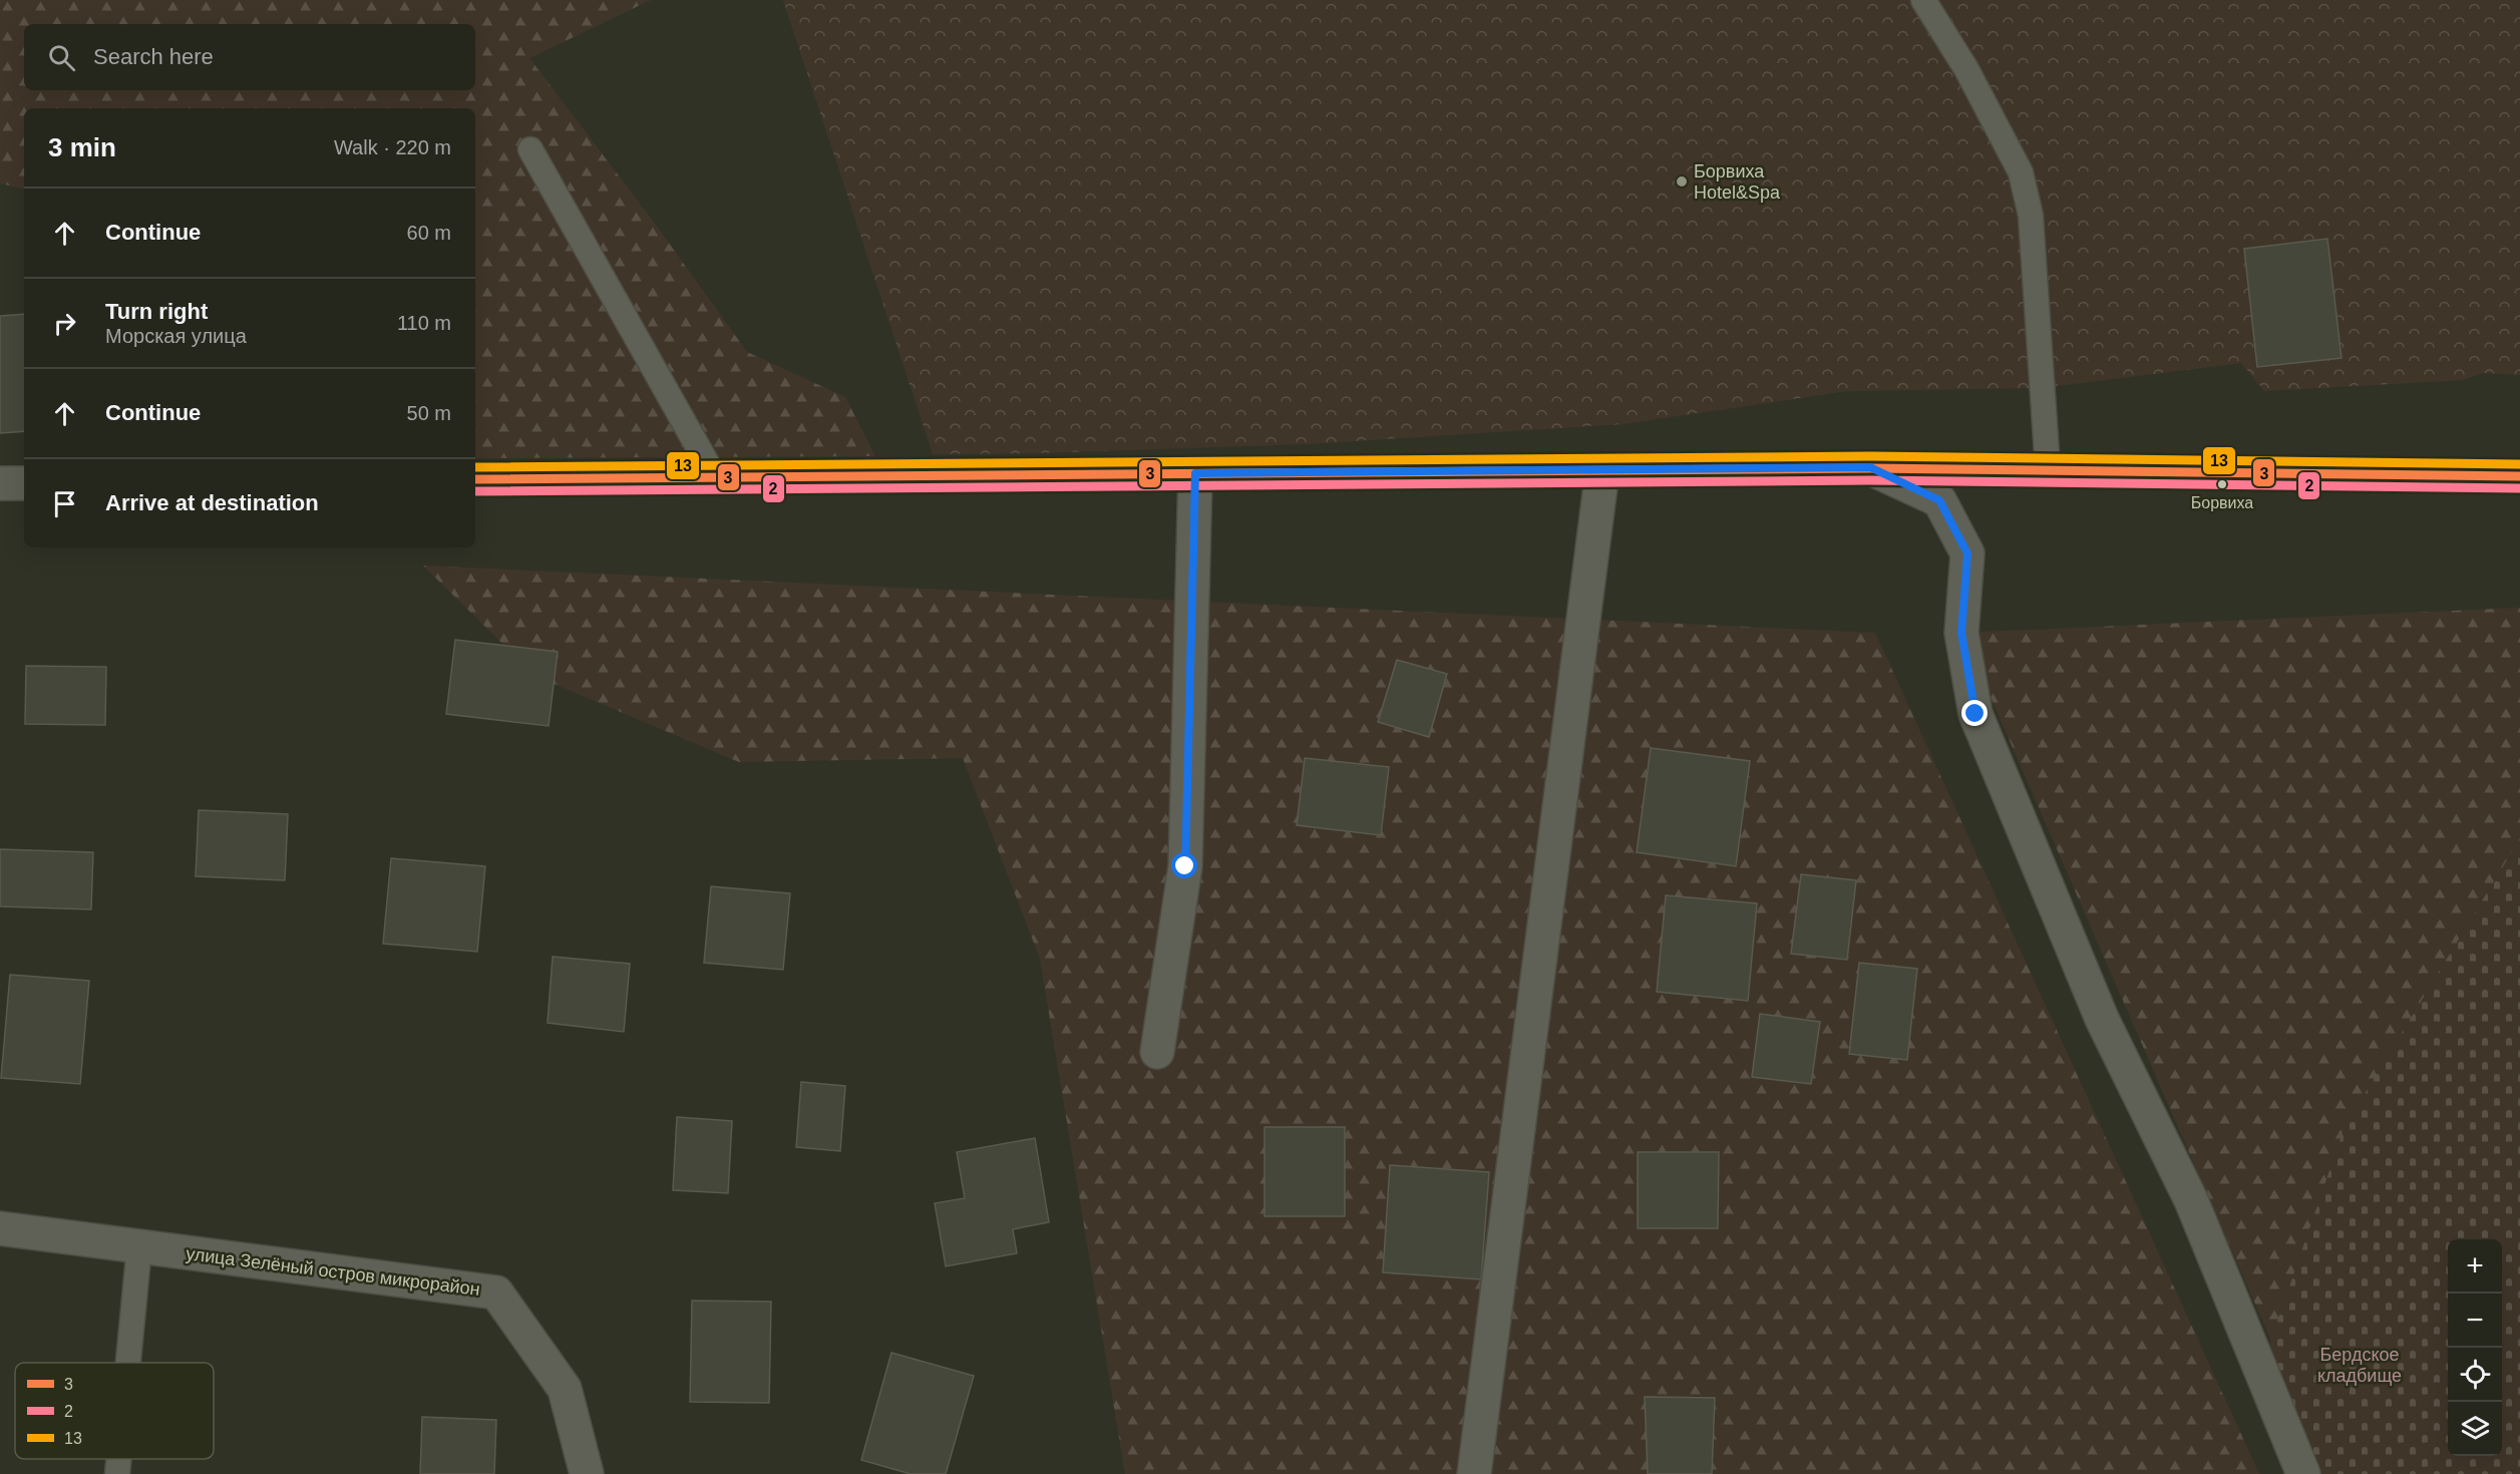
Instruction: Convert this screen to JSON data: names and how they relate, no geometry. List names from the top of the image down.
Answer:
{
  "streets": {
    "street": ["улица Зелёный остров микрорайон"]
  },
  "parks": ["Бердское кладбище"],
  "places": ["Борвиха Hotel&Spa", "Борвиха"],
  "lines": ["transit line 13", "transit line 3", "transit line 2"],
  "legend": ["3", "2", "13"],
  "page": {
    "search": "Search here",
    "heading": ["3 min", "Walk · 220 m"],
    "list": [
      ["Continue", "60 m"],
      ["Turn right", "Морская улица", "110 m"],
      ["Continue", "50 m"],
      "Arrive at destination"
    ],
    "map_buttons": ["+", "−"]
  }
}
